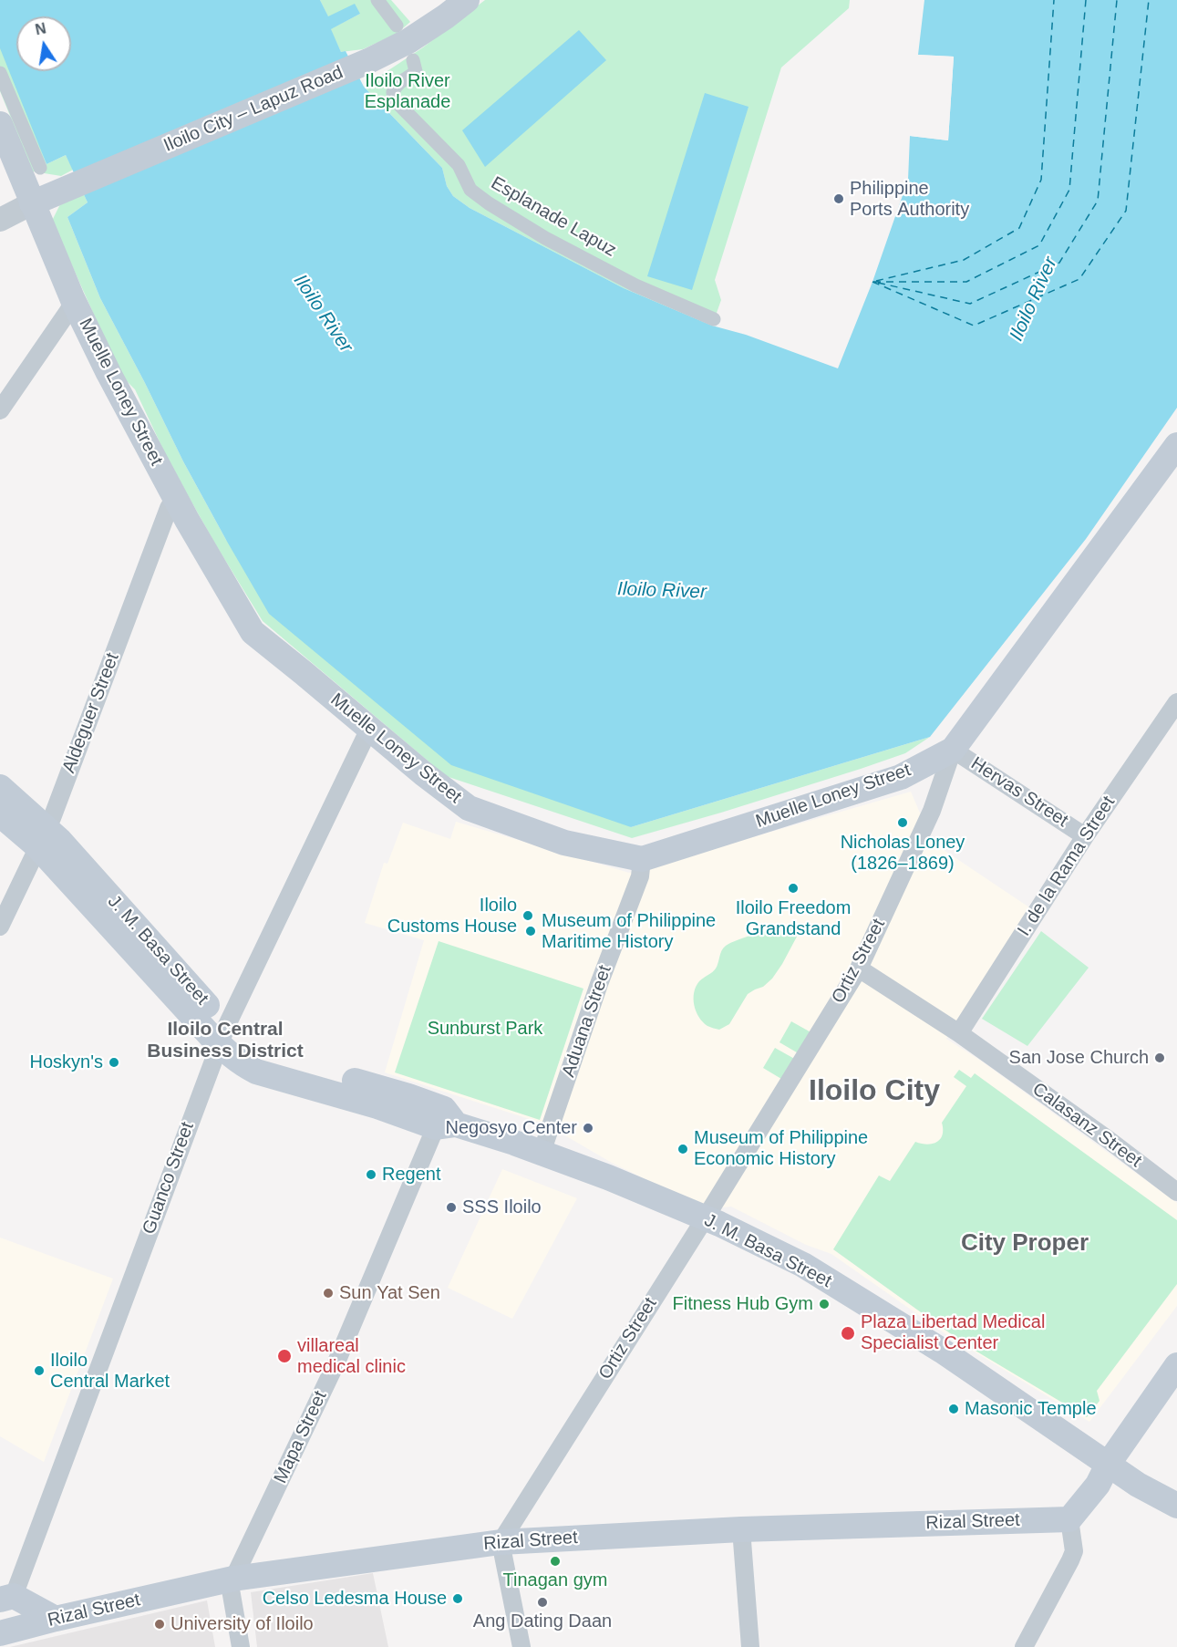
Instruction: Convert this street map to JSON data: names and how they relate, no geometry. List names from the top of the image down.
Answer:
{
  "streets": {
    "main road": [
      "Iloilo City – Lapuz Road",
      "Muelle Loney Street",
      "J. M. Basa Street",
      "Guanco Street",
      "Rizal Street"
    ],
    "street": [
      "Esplanade Lapuz",
      "Aldeguer Street",
      "Hervas Street",
      "I. de la Rama Street",
      "Ortiz Street",
      "Aduana Street",
      "Calasanz Street",
      "Mapa Street"
    ]
  },
  "crossings": [
    ["Iloilo City – Lapuz Road", "Muelle Loney Street"],
    ["Muelle Loney Street", "Aldeguer Street"],
    ["Muelle Loney Street", "Hervas Street"],
    ["Muelle Loney Street", "Ortiz Street"],
    ["Muelle Loney Street", "Aduana Street"],
    ["Muelle Loney Street", "Guanco Street"],
    ["Aldeguer Street", "J. M. Basa Street"],
    ["Hervas Street", "I. de la Rama Street"],
    ["Hervas Street", "Ortiz Street"],
    ["I. de la Rama Street", "Calasanz Street"],
    ["J. M. Basa Street", "Ortiz Street"],
    ["J. M. Basa Street", "Aduana Street"],
    ["J. M. Basa Street", "Guanco Street"],
    ["J. M. Basa Street", "Mapa Street"],
    ["Ortiz Street", "Calasanz Street"],
    ["Ortiz Street", "Rizal Street"],
    ["Guanco Street", "Rizal Street"],
    ["Mapa Street", "Rizal Street"]
  ],
  "districts": ["Iloilo Central Business District", "Iloilo City", "City Proper"],
  "water": ["Iloilo River"],
  "parks": ["Iloilo River Esplanade", "Sunburst Park"],
  "places": [
    "Philippine Ports Authority",
    "Nicholas Loney (1826–1869)",
    "Iloilo Freedom Grandstand",
    "Iloilo Customs House",
    "Museum of Philippine Maritime History",
    "San Jose Church",
    "Hoskyn's",
    "Negosyo Center",
    "Museum of Philippine Economic History",
    "Regent",
    "SSS Iloilo",
    "Sun Yat Sen",
    "Fitness Hub Gym",
    "Plaza Libertad Medical Specialist Center",
    "villareal medical clinic",
    "Iloilo Central Market",
    "Masonic Temple",
    "Tinagan gym",
    "Celso Ledesma House",
    "Ang Dating Daan",
    "University of Iloilo"
  ],
  "north": "top"
}
